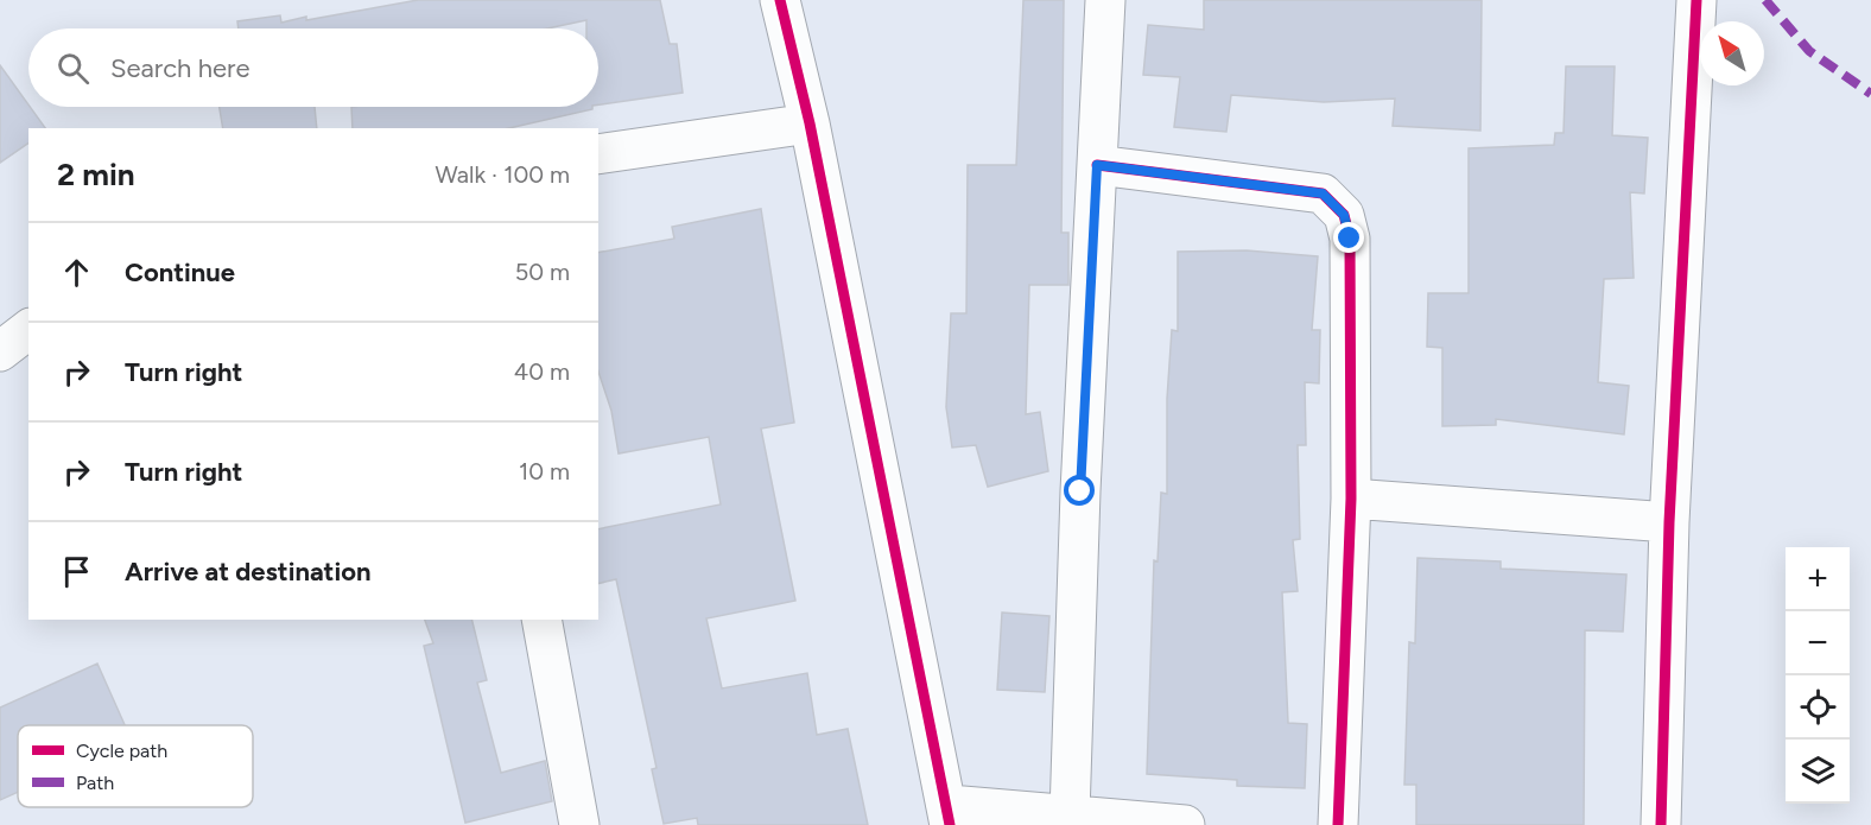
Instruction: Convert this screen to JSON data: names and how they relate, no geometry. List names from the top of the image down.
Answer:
{
  "legend": ["Cycle path", "Path"],
  "north": "top left",
  "page": {
    "search": "Search here",
    "heading": ["2 min", "Walk · 100 m"],
    "list": [
      ["Continue", "50 m"],
      ["Turn right", "40 m"],
      ["Turn right", "10 m"],
      "Arrive at destination"
    ],
    "map_buttons": ["+", "−"]
  }
}
